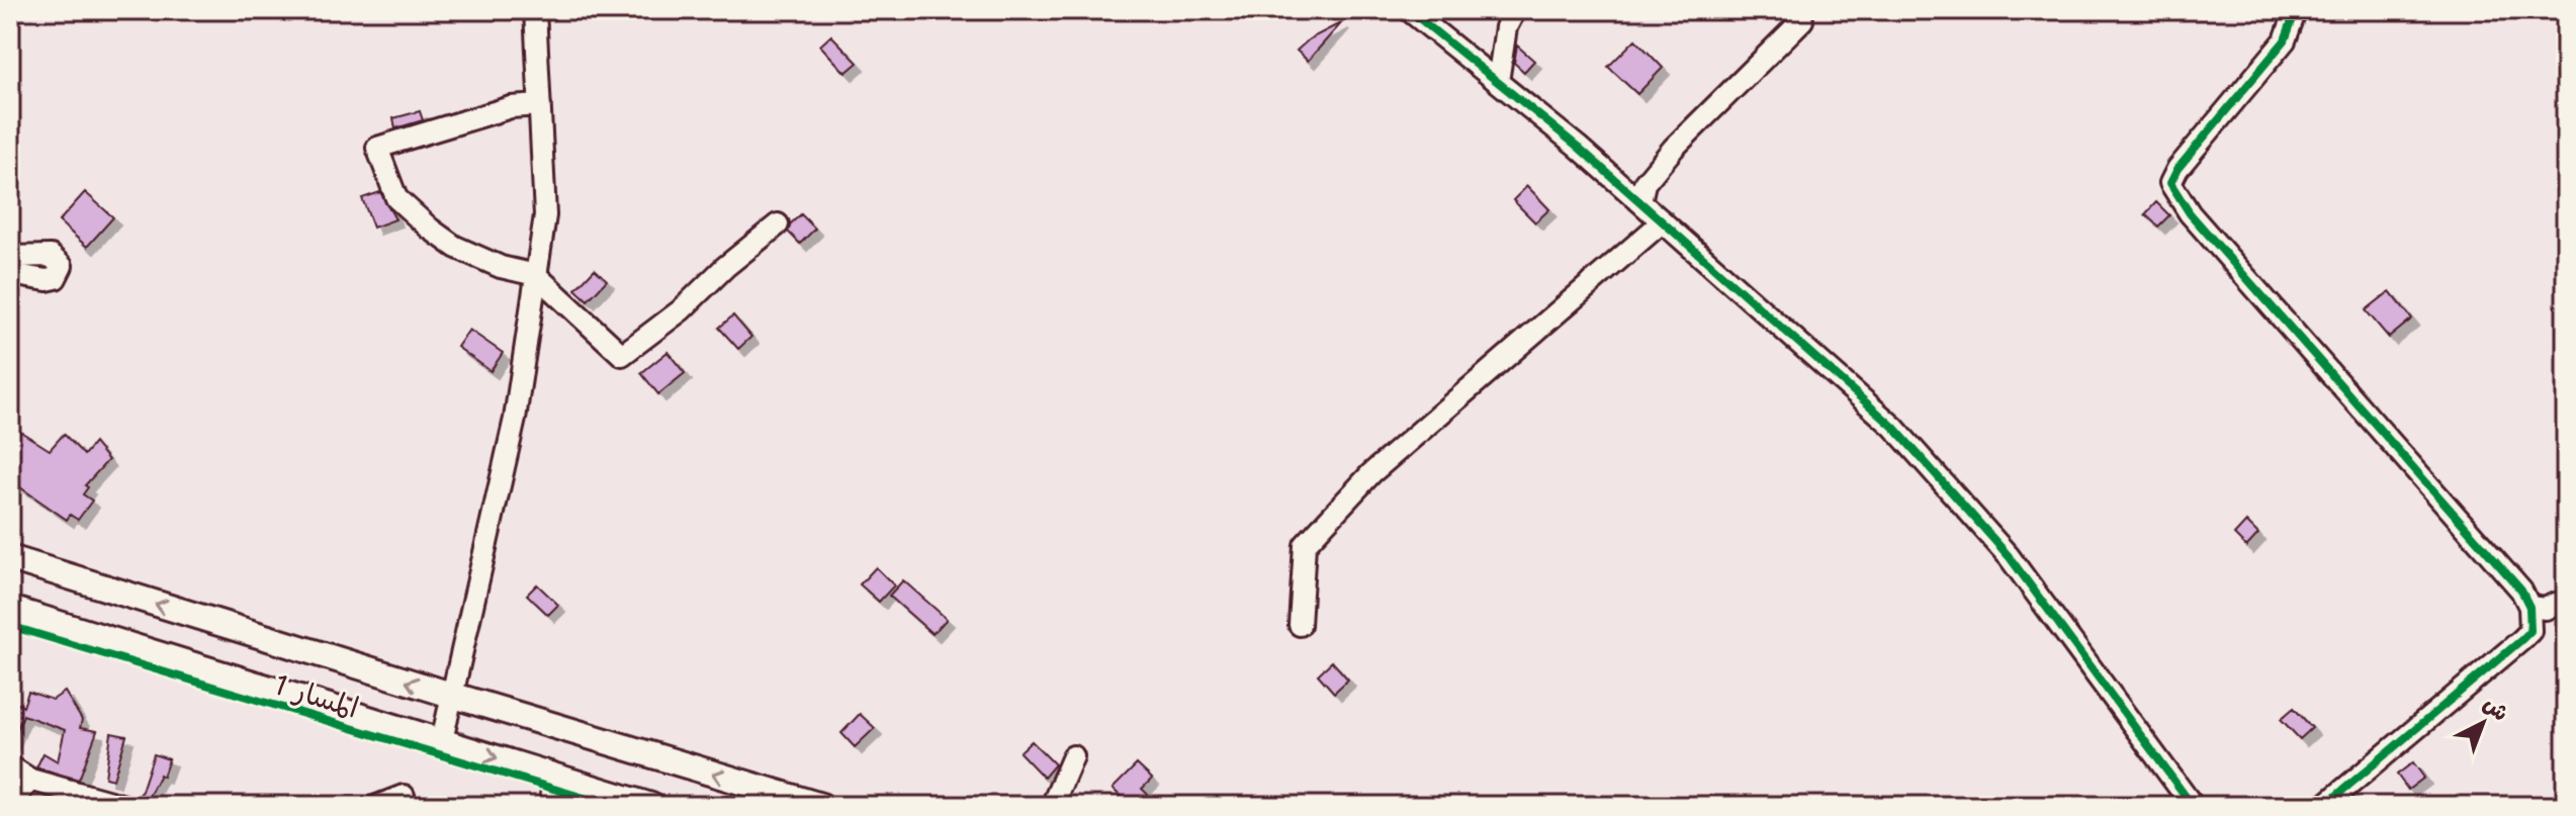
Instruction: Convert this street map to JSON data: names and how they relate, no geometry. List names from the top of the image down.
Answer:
{
  "streets": {
    "cycle path": ["المسار 1"]
  },
  "north": "top right"
}
